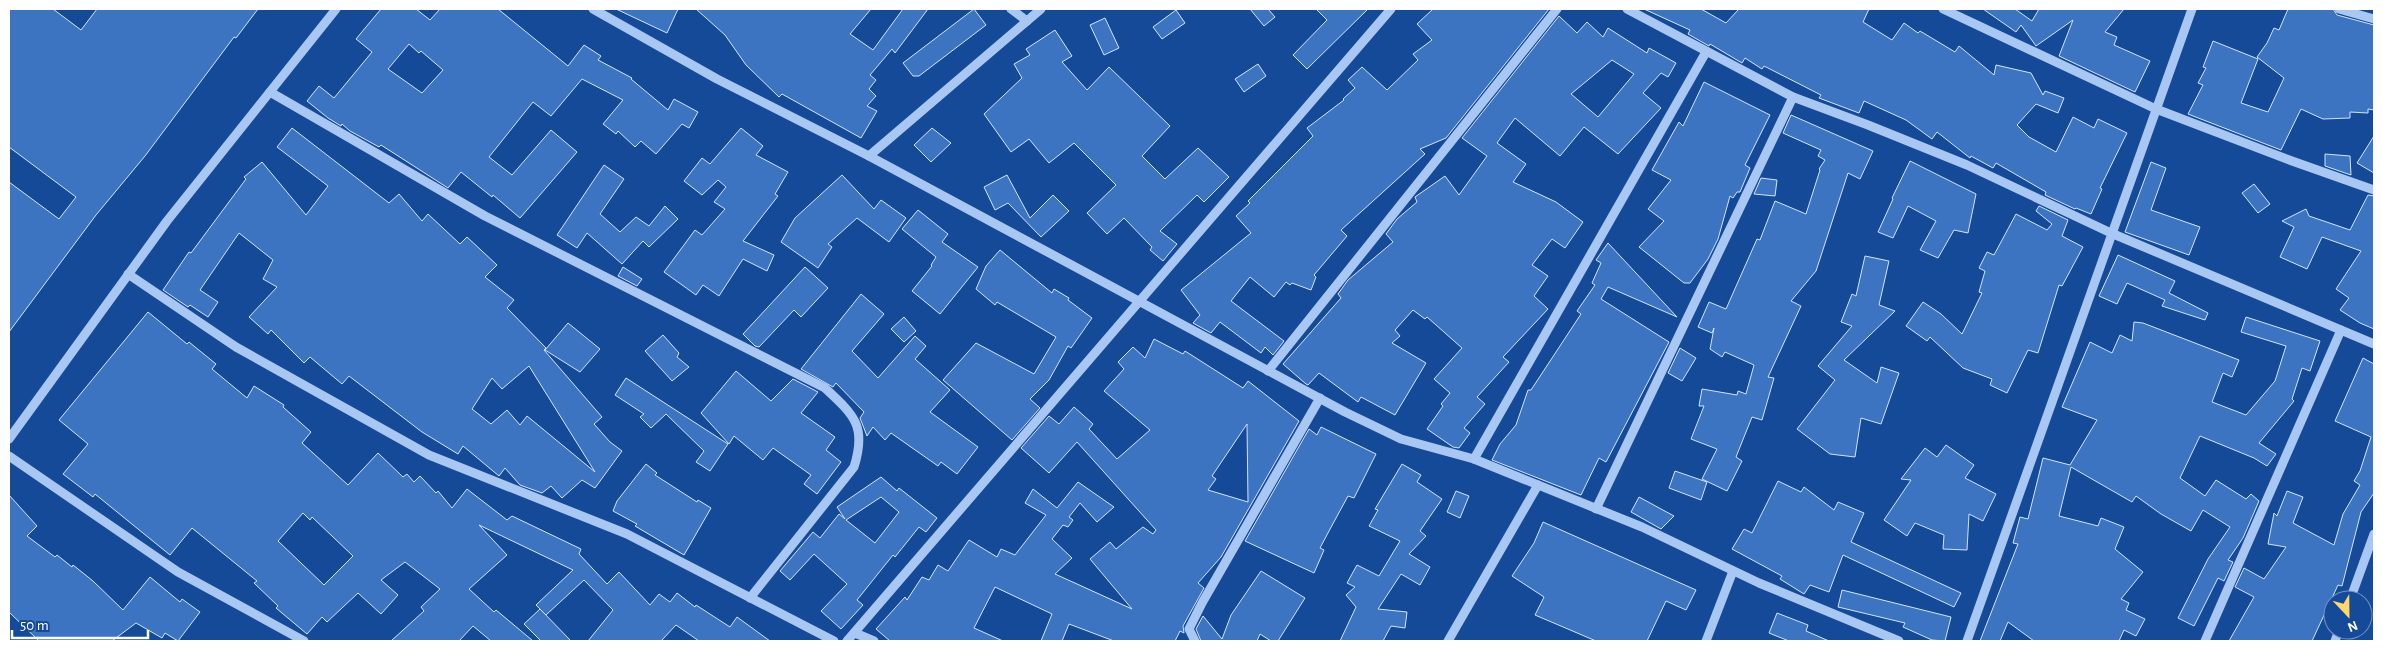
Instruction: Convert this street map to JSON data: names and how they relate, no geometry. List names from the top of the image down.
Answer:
{
  "scale_bar": "50 m",
  "north": "bottom"
}
